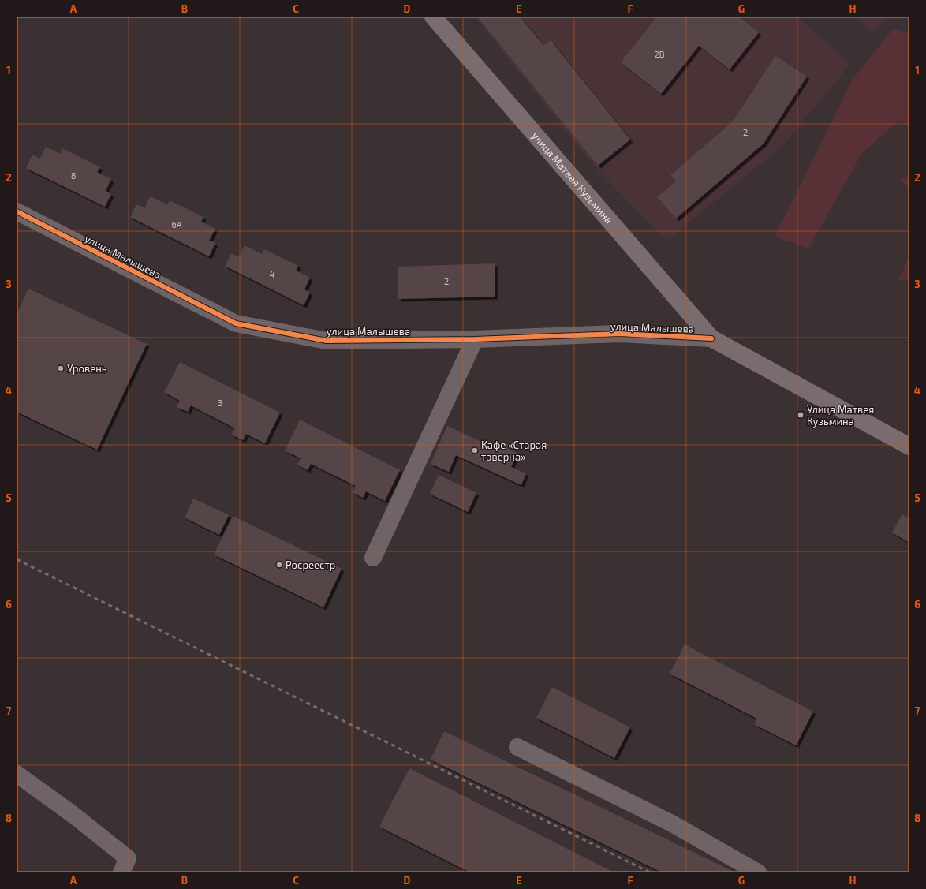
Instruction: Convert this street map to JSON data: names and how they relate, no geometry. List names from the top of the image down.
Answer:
{
  "streets": {
    "main road": ["улица Матвея Кузьмина"],
    "street": ["улица Малышева"]
  },
  "crossings": [
    ["улица Матвея Кузьмина", "улица Малышева"]
  ],
  "places": {
    "other": ["Уровень", "Кафе «Старая таверна»", "Росреестр"],
    "transit": ["Улица Матвея Кузьмина"]
  },
  "house_numbers": [
    "2В",
    "2",
    "8",
    "6А",
    "4",
    "2",
    "3"
  ],
  "grid": {
    "columns": [
      "A",
      "B",
      "C",
      "D",
      "E",
      "F",
      "G",
      "H"
    ],
    "rows": [
      "1",
      "2",
      "3",
      "4",
      "5",
      "6",
      "7",
      "8"
    ]
  }
}
